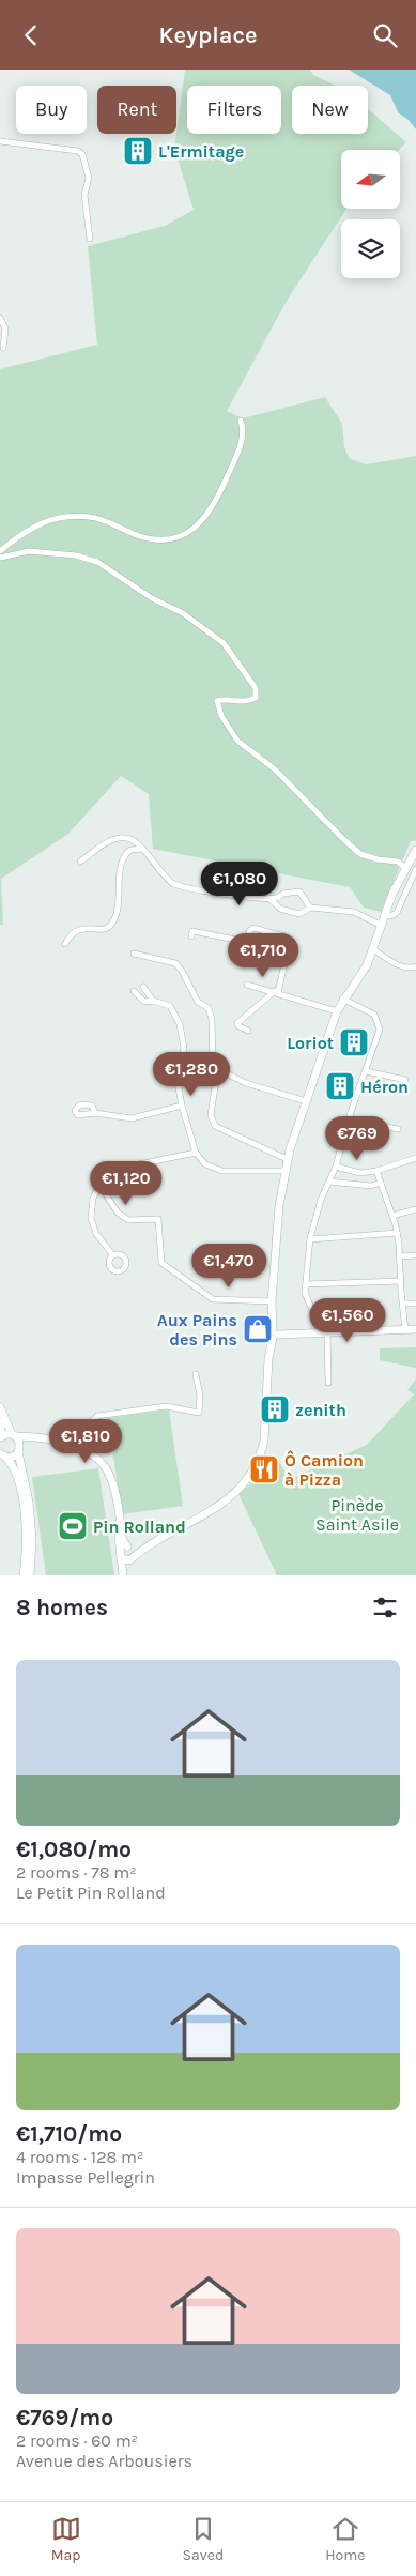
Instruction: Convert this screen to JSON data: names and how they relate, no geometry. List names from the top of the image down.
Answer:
{
  "parks": ["Pinède Saint Asile"],
  "places": {
    "building": [
      "L'Ermitage",
      "Loriot",
      "Héron",
      "zenith"
    ],
    "shop": ["Aux Pains des Pins"],
    "restaurant": ["Ô Camion à Pizza"],
    "sports": ["Pin Rolland"]
  },
  "north": "left",
  "page": {
    "header": "Keyplace",
    "chip": [
      "Buy",
      "Rent",
      "Filters",
      "New"
    ],
    "price": [
      "€1,080",
      "€1,710",
      "€1,280",
      "€769",
      "€1,120",
      "€1,470",
      "€1,560",
      "€1,810"
    ],
    "heading": "8 homes",
    "list": [
      {
        "name": "€1,080/mo",
        "note": "2 rooms · 78 m² · Le Petit Pin Rolland"
      },
      {
        "name": "€1,710/mo",
        "note": "4 rooms · 128 m² · Impasse Pellegrin"
      },
      {
        "name": "€769/mo",
        "note": "2 rooms · 60 m² · Avenue des Arbousiers"
      }
    ],
    "tabs": ["Map", "Saved", "Home"]
  }
}
